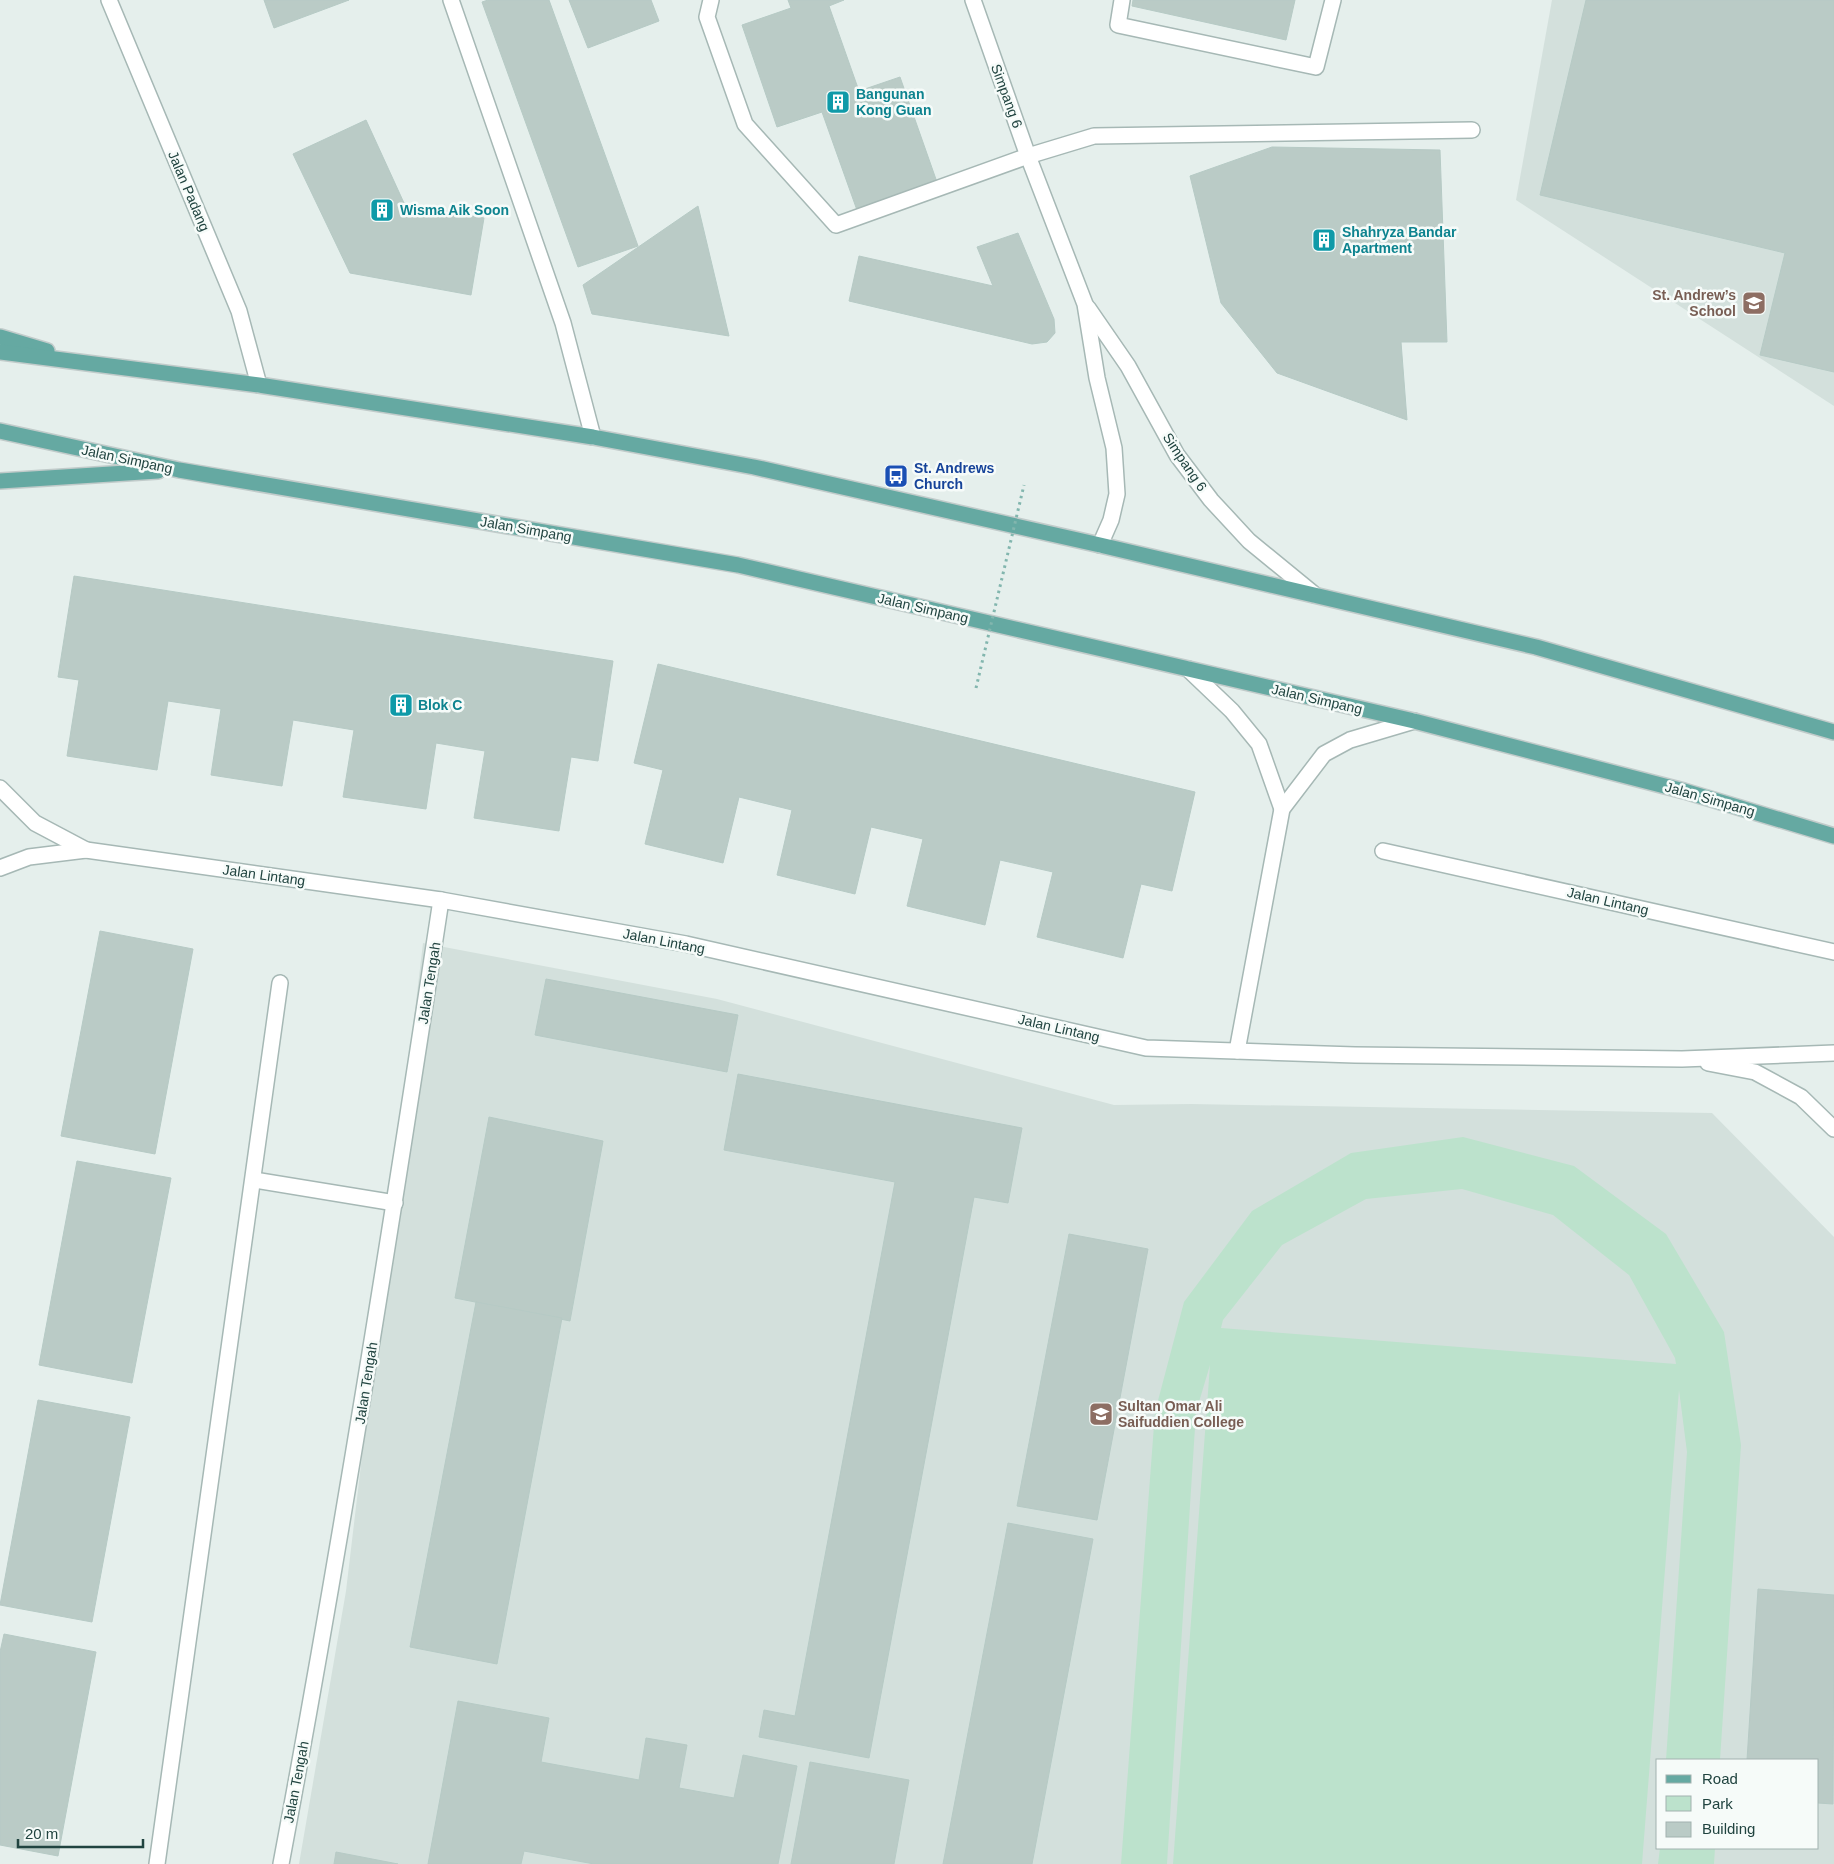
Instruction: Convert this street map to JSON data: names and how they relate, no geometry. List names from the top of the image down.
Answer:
{
  "streets": {
    "main road": ["Jalan Simpang"],
    "street": [
      "Simpang 6",
      "Jalan Padang",
      "Jalan Lintang",
      "Jalan Tengah"
    ]
  },
  "crossings": [
    ["Jalan Lintang", "Jalan Tengah"]
  ],
  "places": {
    "building": [
      "Bangunan Kong Guan",
      "Wisma Aik Soon",
      "Shahryza Bandar Apartment",
      "Blok C"
    ],
    "school or university": ["St. Andrew’s School", "Sultan Omar Ali Saifuddien College"],
    "bus stop": ["St. Andrews Church"]
  },
  "legend": ["Road", "Park", "Building"],
  "scale_bar": "20 m"
}
